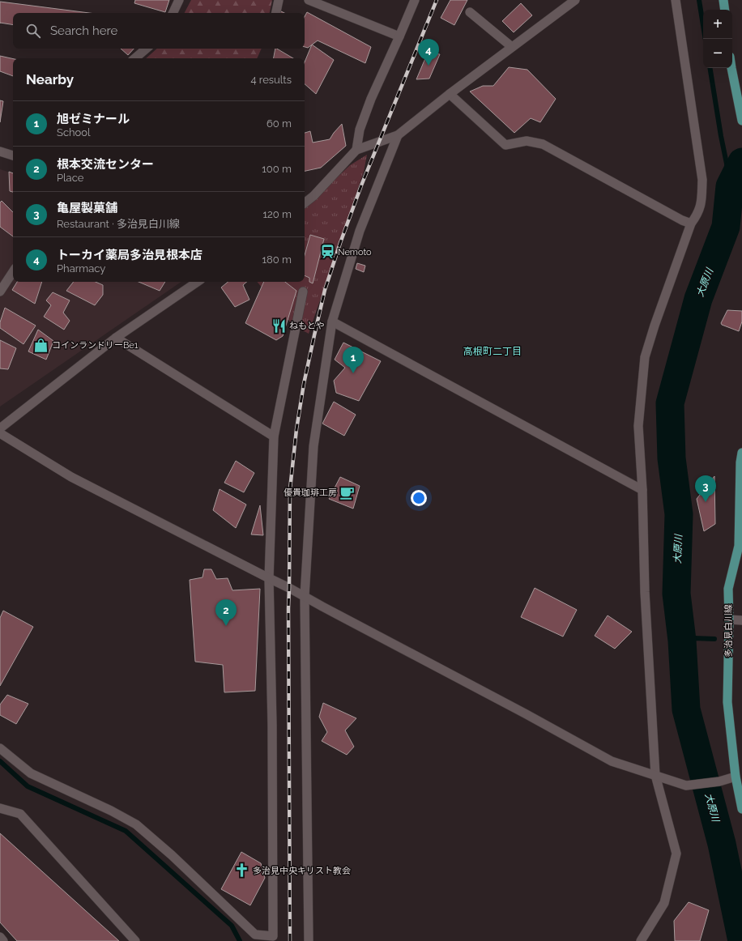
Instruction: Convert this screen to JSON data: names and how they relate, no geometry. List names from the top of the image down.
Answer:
{
  "streets": {
    "main road": ["多治見白川線"]
  },
  "districts": ["高根町二丁目"],
  "water": ["大原川"],
  "places": {
    "station": ["Nemoto"],
    "restaurant": ["ねもとや"],
    "shop": ["コインランドリーBe1"],
    "cafe": ["優貴珈琲工房"],
    "church": ["多治見中央キリスト教会"]
  },
  "page": {
    "map_buttons": ["+", "−"],
    "search": "Search here",
    "pins": [
      "4",
      "1",
      "3",
      "2"
    ],
    "heading": ["Nearby", "4 results"],
    "list": [
      {
        "mark": "1",
        "name": "旭ゼミナール",
        "note": "School",
        "value": "60 m"
      },
      {
        "mark": "2",
        "name": "根本交流センター",
        "note": "Place",
        "value": "100 m"
      },
      {
        "mark": "3",
        "name": "亀屋製菓舗",
        "note": "Restaurant · 多治見白川線",
        "value": "120 m"
      },
      {
        "mark": "4",
        "name": "トーカイ薬局多治見根本店",
        "note": "Pharmacy",
        "value": "180 m"
      }
    ]
  }
}
